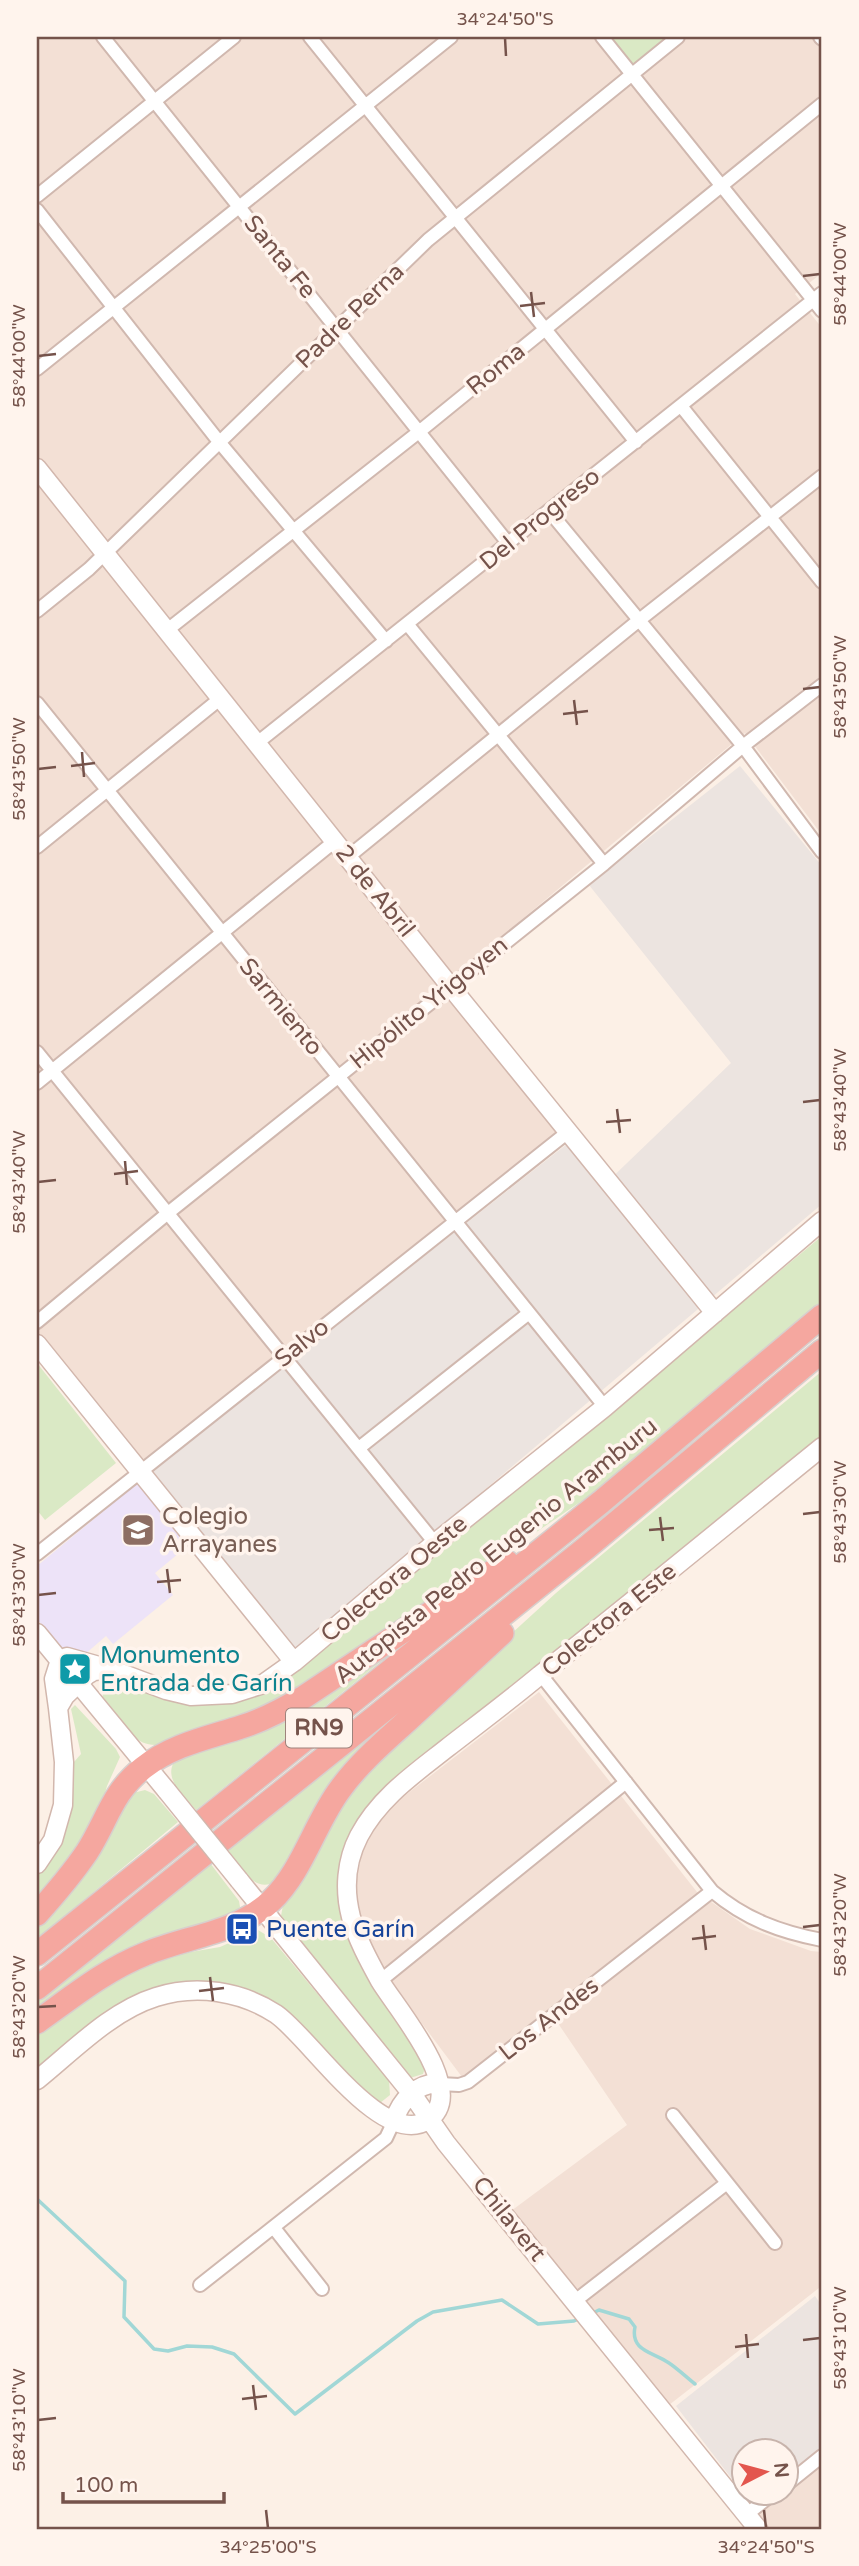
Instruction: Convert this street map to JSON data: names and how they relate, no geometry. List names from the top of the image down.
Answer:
{
  "streets": {
    "highway": ["Autopista Pedro Eugenio Aramburu", "RN9"],
    "street": [
      "Santa Fe",
      "Padre Perna",
      "Roma",
      "Del Progreso",
      "2 de Abril",
      "Hipólito Yrigoyen",
      "Sarmiento",
      "Salvo",
      "Colectora Oeste",
      "Colectora Este",
      "Los Andes",
      "Chilavert"
    ]
  },
  "crossings": [
    ["Santa Fe", "Padre Perna"],
    ["Santa Fe", "Roma"],
    ["Santa Fe", "Del Progreso"],
    ["Padre Perna", "2 de Abril"],
    ["Roma", "2 de Abril"],
    ["Del Progreso", "2 de Abril"],
    ["2 de Abril", "Hipólito Yrigoyen"],
    ["2 de Abril", "Salvo"],
    ["2 de Abril", "Colectora Oeste"],
    ["Hipólito Yrigoyen", "Sarmiento"],
    ["Sarmiento", "Salvo"],
    ["Sarmiento", "Colectora Oeste"],
    ["Colectora Este", "Los Andes"]
  ],
  "places": {
    "school or university": ["Colegio Arrayanes"],
    "place": ["Monumento Entrada de Garín"],
    "bus stop": ["Puente Garín"]
  },
  "scale_bar": "100 m",
  "north": "right",
  "coordinates": [
    "34°24'50\"S",
    "58°44'00\"W",
    "58°43'50\"W",
    "58°43'40\"W",
    "58°43'30\"W",
    "58°43'20\"W",
    "58°43'10\"W",
    "34°25'00\"S"
  ]
}
